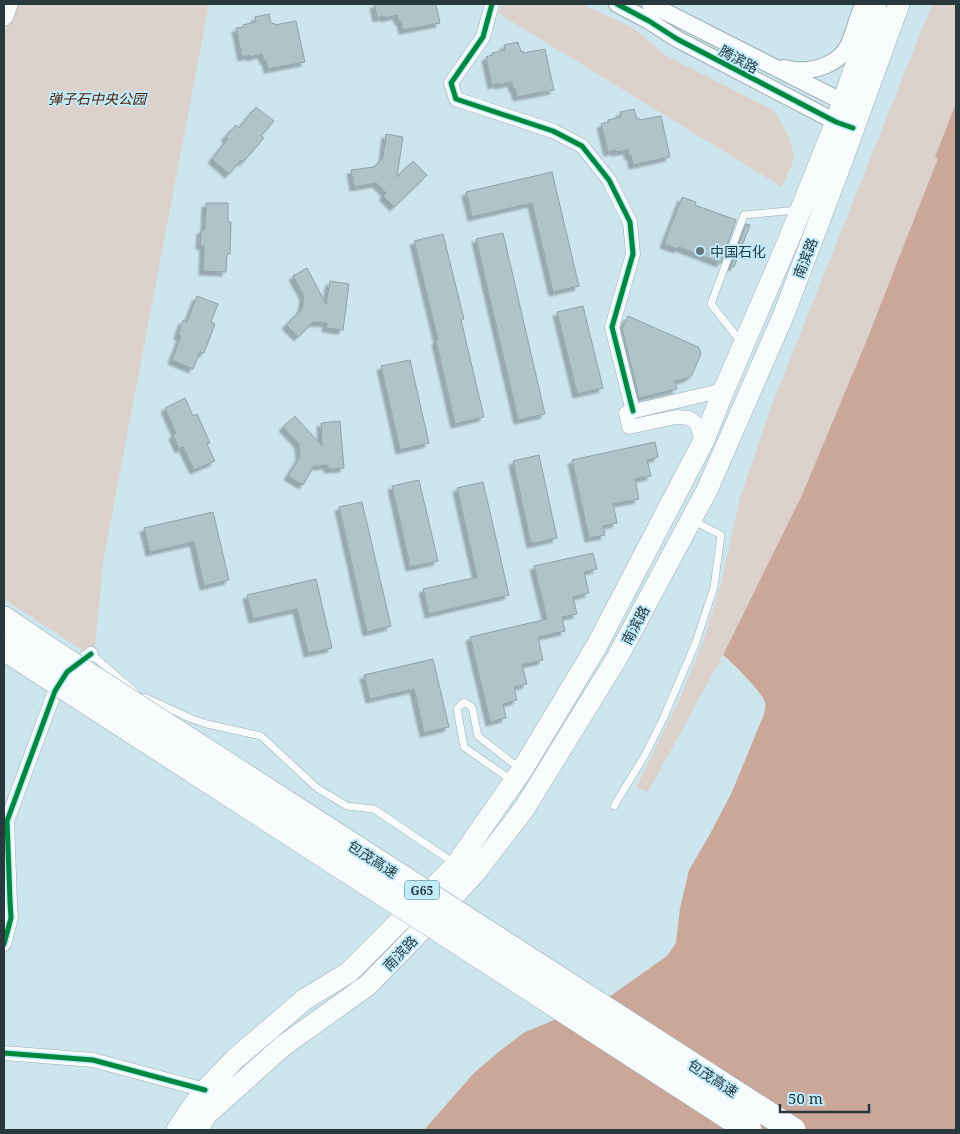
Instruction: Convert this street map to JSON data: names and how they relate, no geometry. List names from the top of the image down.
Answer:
{
  "streets": {
    "highway": ["包茂高速", "G65"],
    "main road": ["南滨路"],
    "street": ["腾滨路"]
  },
  "crossings": [
    ["腾滨路", "南滨路"]
  ],
  "parks": ["弹子石中央公园"],
  "places": ["中国石化"],
  "scale_bar": "50 m"
}
